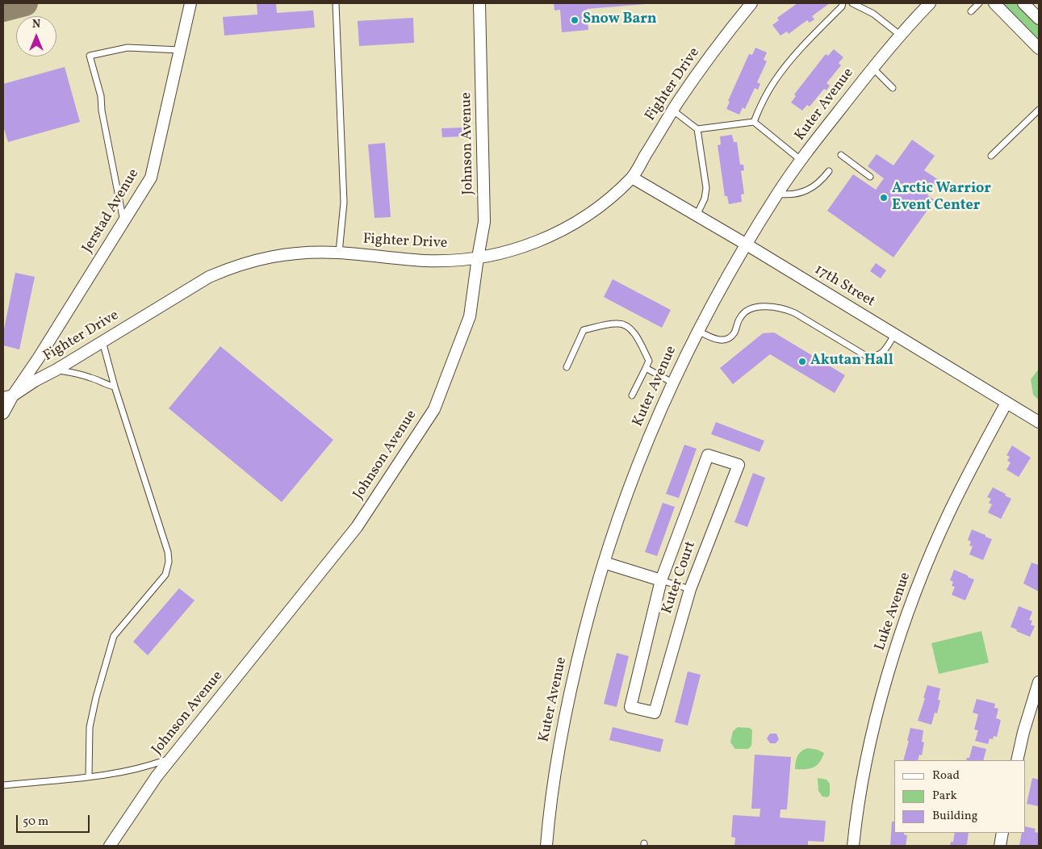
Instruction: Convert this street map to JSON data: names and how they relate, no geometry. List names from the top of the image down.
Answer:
{
  "streets": {
    "street": [
      "Fighter Drive",
      "Kuter Avenue",
      "Johnson Avenue",
      "Jerstad Avenue",
      "17th Street",
      "Kuter Court",
      "Luke Avenue"
    ]
  },
  "crossings": [
    ["Fighter Drive", "Johnson Avenue"],
    ["Fighter Drive", "Jerstad Avenue"],
    ["Fighter Drive", "17th Street"],
    ["Kuter Avenue", "17th Street"],
    ["Kuter Avenue", "Kuter Court"],
    ["17th Street", "Luke Avenue"]
  ],
  "places": ["Snow Barn", "Arctic Warrior Event Center", "Akutan Hall"],
  "legend": ["Road", "Park", "Building"],
  "scale_bar": "50 m",
  "north": "top"
}
